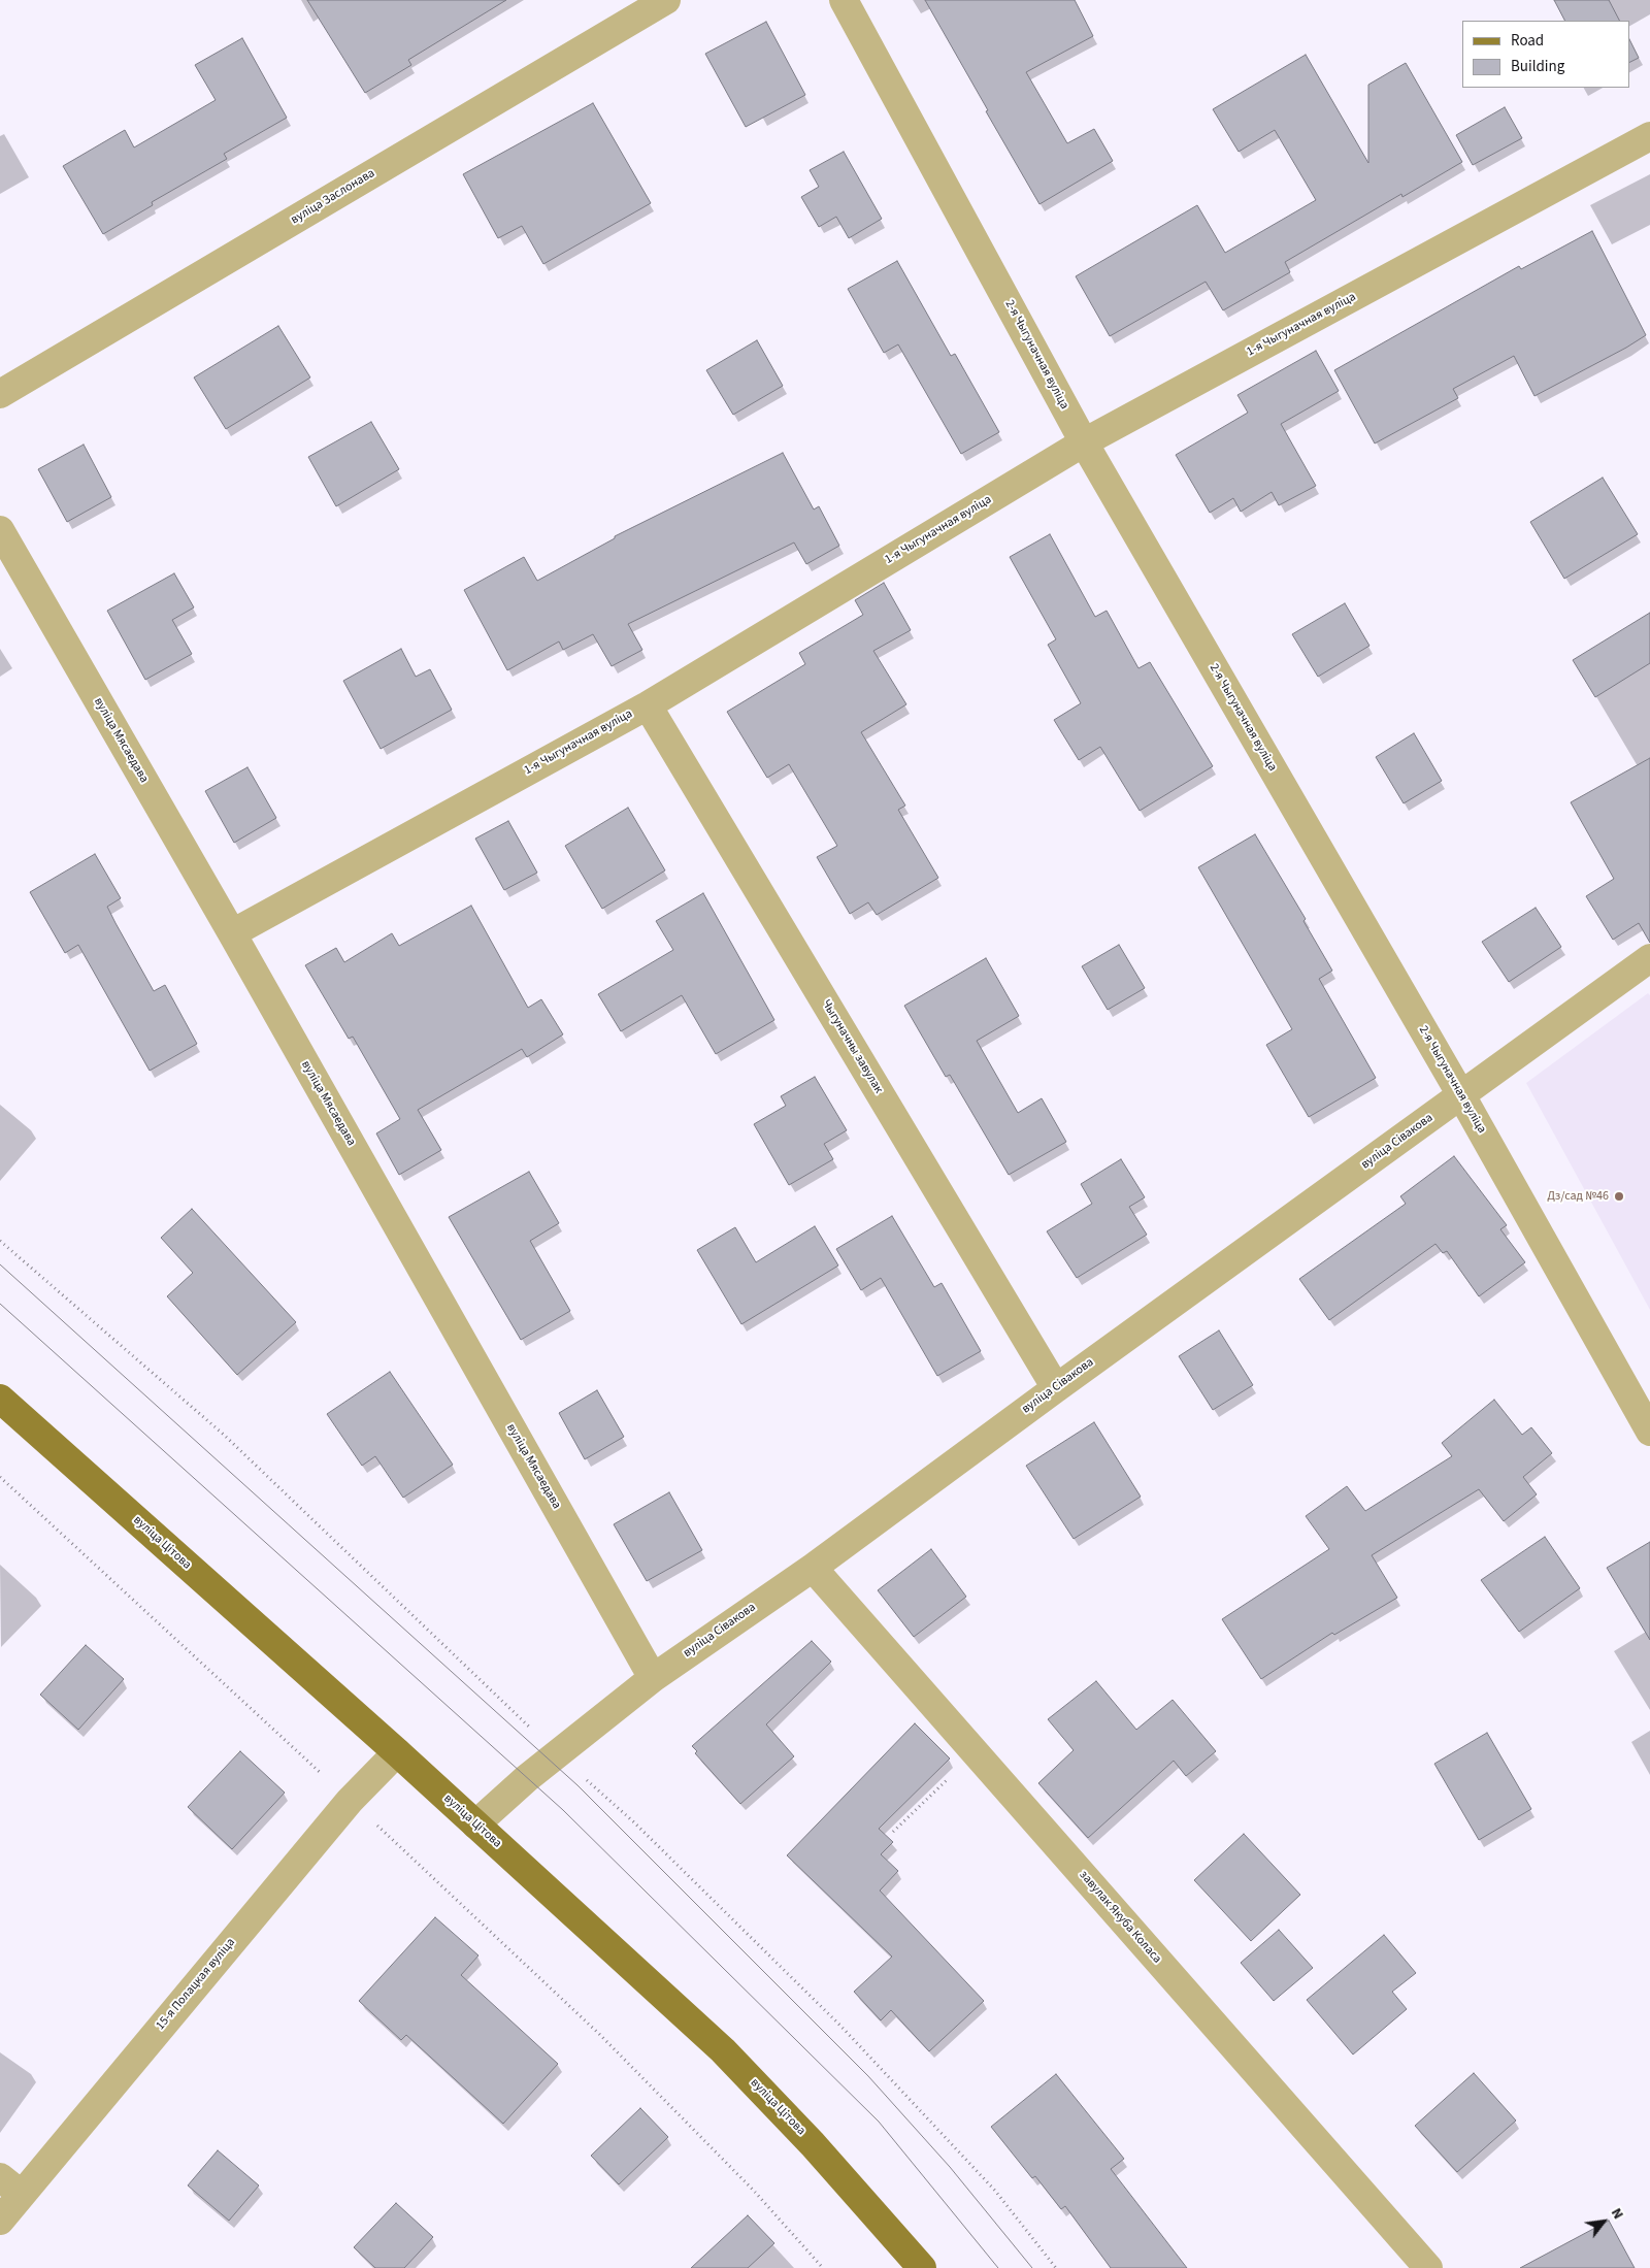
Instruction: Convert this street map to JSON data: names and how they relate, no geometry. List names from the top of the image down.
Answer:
{
  "streets": {
    "main road": ["вуліца Цітова"],
    "street": [
      "вуліца Заслонава",
      "1-я Чыгуначная вуліца",
      "2-я Чыгуначная вуліца",
      "вуліца Мясаедава",
      "Чыгуначны завулак",
      "вуліца Сівакова",
      "завулак Якуба Коласа",
      "15-я Полацкая вуліца"
    ]
  },
  "crossings": [
    ["1-я Чыгуначная вуліца", "2-я Чыгуначная вуліца"],
    ["1-я Чыгуначная вуліца", "вуліца Мясаедава"],
    ["1-я Чыгуначная вуліца", "Чыгуначны завулак"],
    ["2-я Чыгуначная вуліца", "вуліца Сівакова"],
    ["вуліца Мясаедава", "вуліца Сівакова"],
    ["Чыгуначны завулак", "вуліца Сівакова"],
    ["вуліца Сівакова", "вуліца Цітова"],
    ["вуліца Сівакова", "завулак Якуба Коласа"],
    ["вуліца Цітова", "15-я Полацкая вуліца"]
  ],
  "places": ["Дз/сад №46"],
  "legend": ["Road", "Building"],
  "north": "top right"
}
